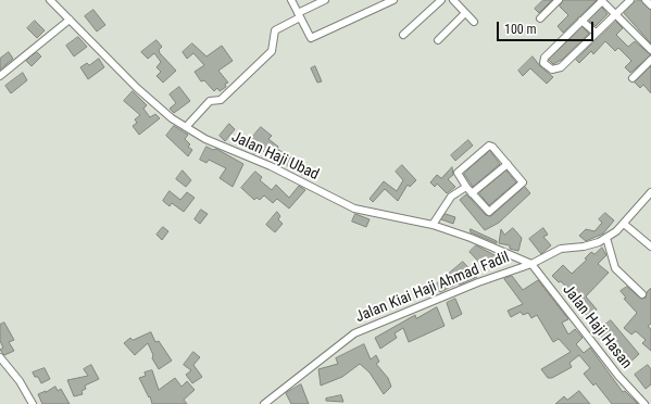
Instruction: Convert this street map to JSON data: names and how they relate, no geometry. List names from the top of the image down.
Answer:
{
  "streets": {
    "street": ["Jalan Haji Ubad", "Jalan Kiai Haji Ahmad Fadil", "Jalan Haji Hasan"]
  },
  "crossings": [
    ["Jalan Haji Ubad", "Jalan Kiai Haji Ahmad Fadil"],
    ["Jalan Haji Ubad", "Jalan Haji Hasan"],
    ["Jalan Kiai Haji Ahmad Fadil", "Jalan Haji Hasan"]
  ],
  "scale_bar": "100 m"
}
